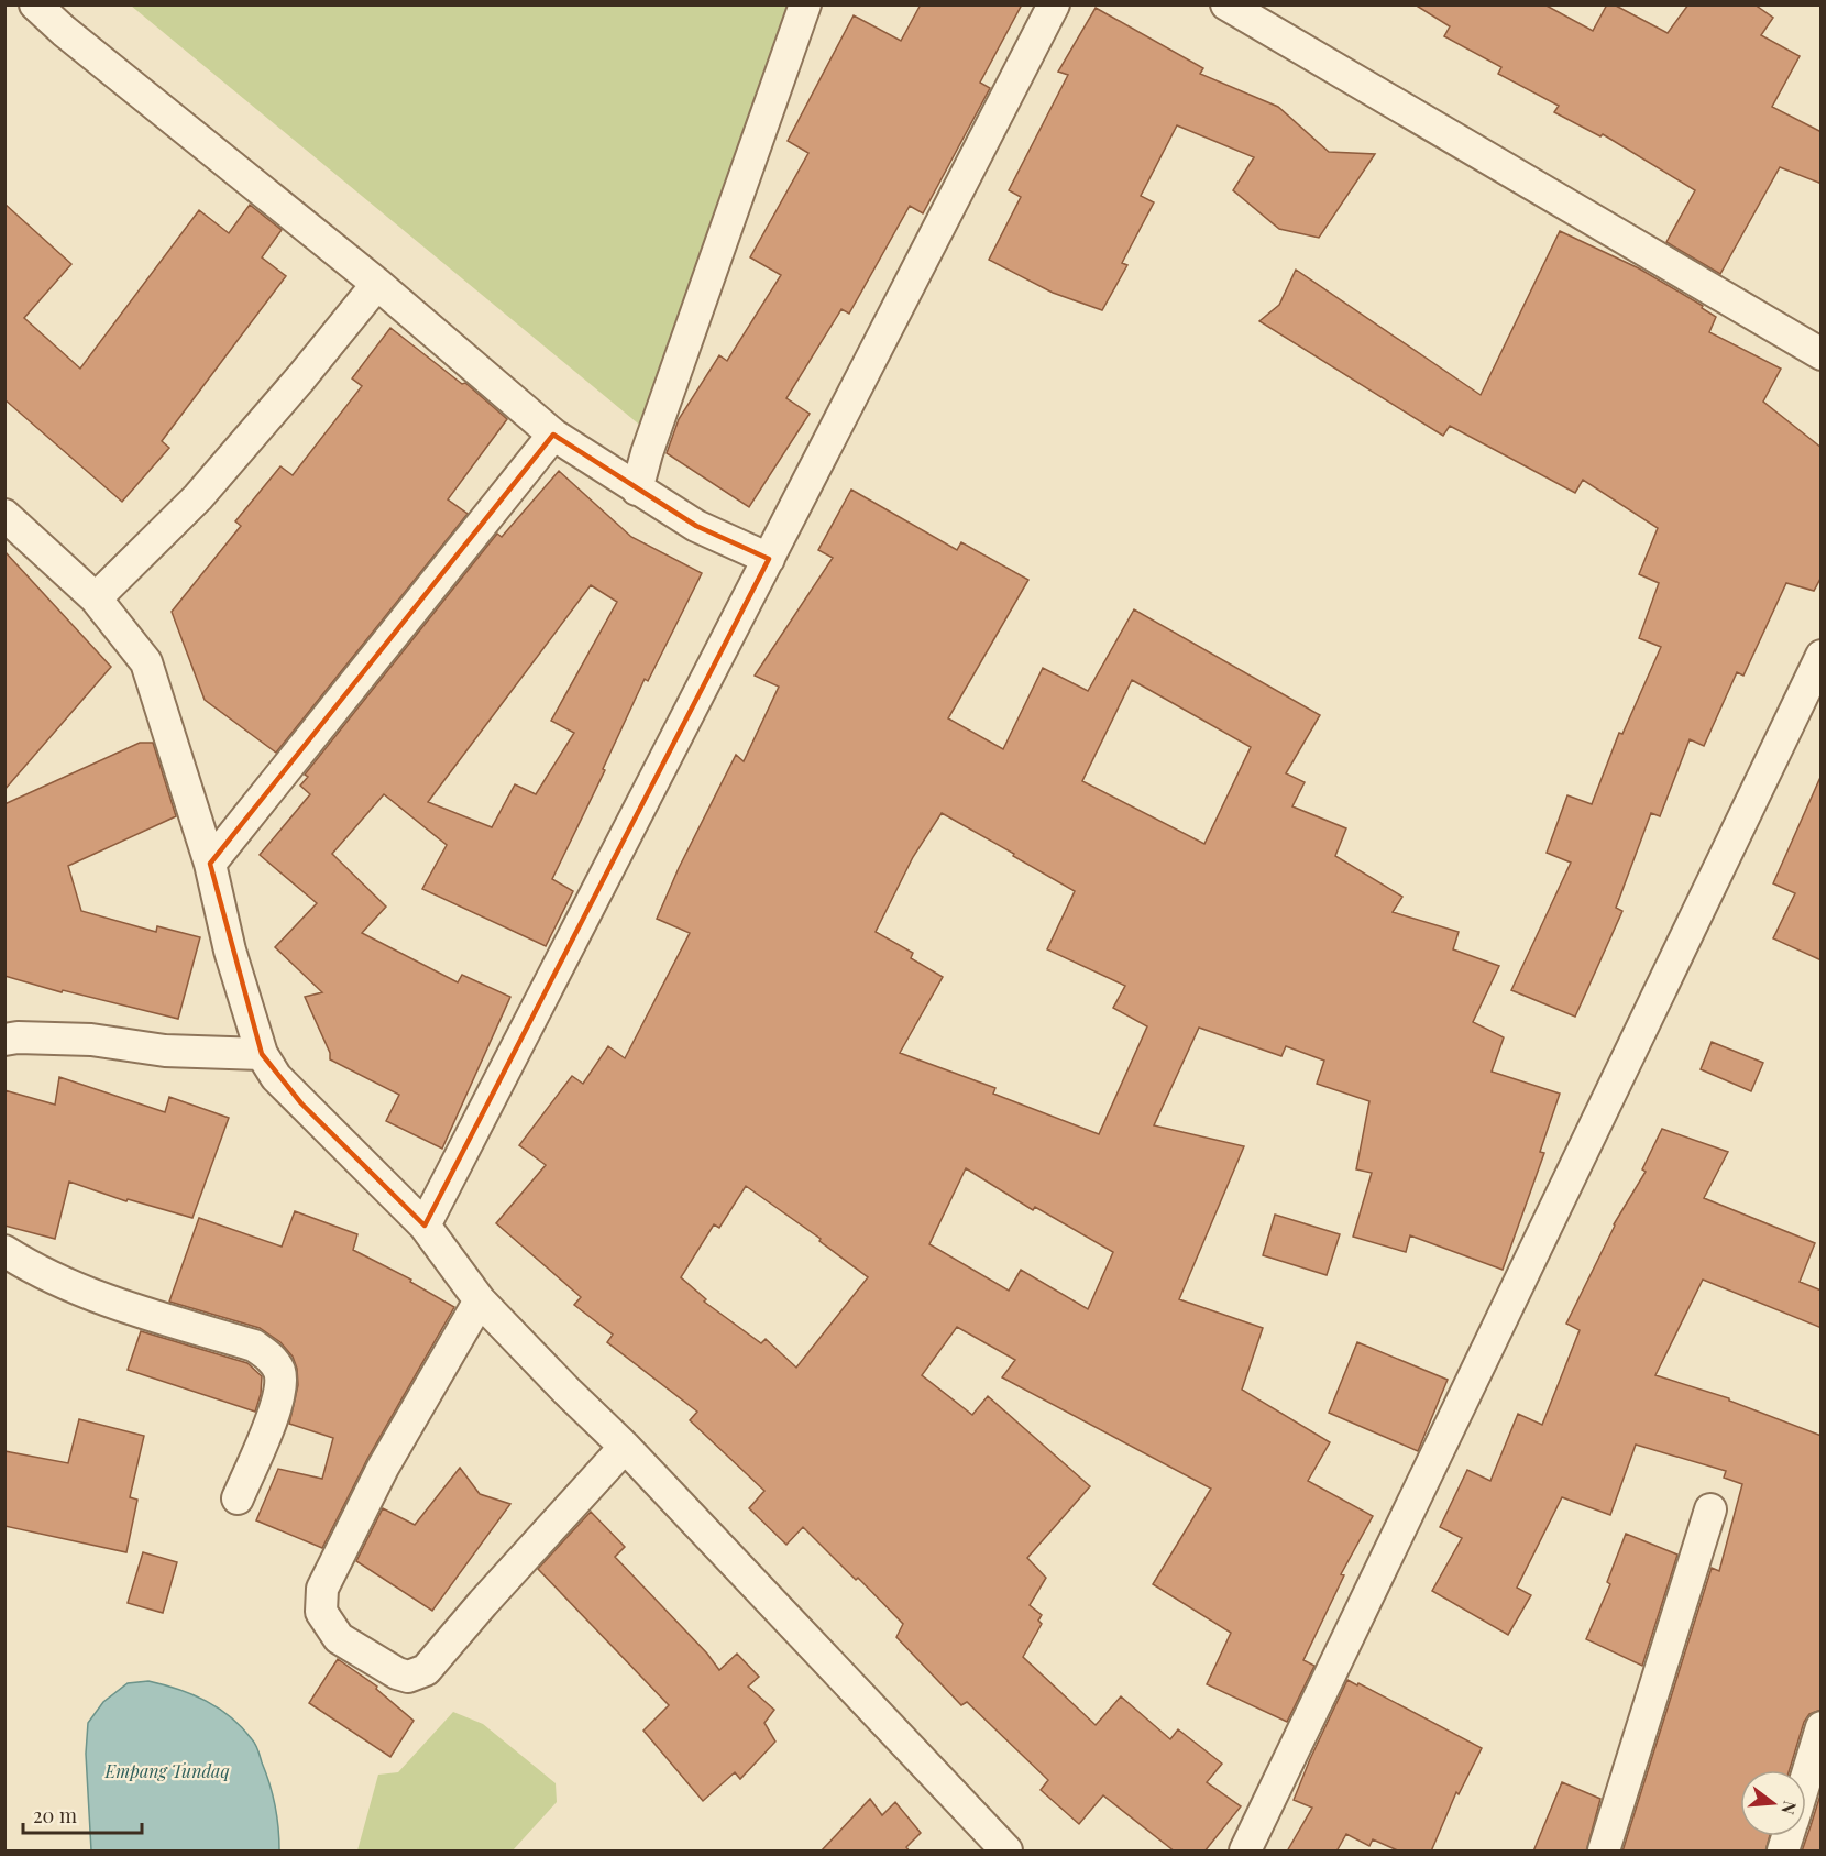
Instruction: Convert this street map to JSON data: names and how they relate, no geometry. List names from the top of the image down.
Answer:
{
  "water": ["Empang Tundaq"],
  "scale_bar": "20 m",
  "north": "right"
}
